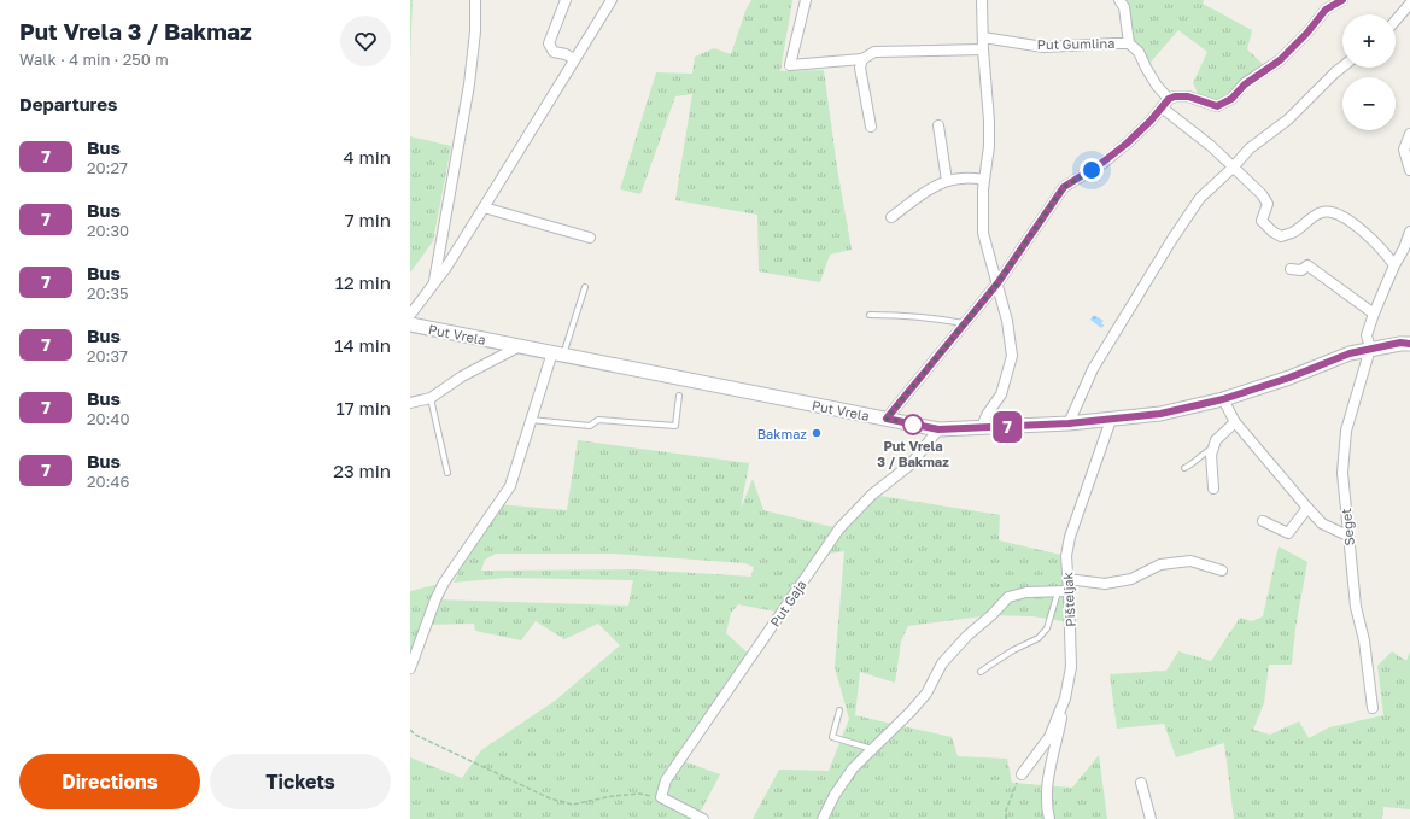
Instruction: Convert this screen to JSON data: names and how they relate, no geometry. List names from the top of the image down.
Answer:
{
  "streets": {
    "main road": ["Put Vrela"],
    "street": [
      "Put Gumlina",
      "Seget",
      "Pišteljak",
      "Put Gaja"
    ]
  },
  "crossings": [
    ["Put Vrela", "Seget"],
    ["Put Vrela", "Pišteljak"],
    ["Put Vrela", "Put Gaja"]
  ],
  "places": ["Put Vrela 3 / Bakmaz", "Bakmaz"],
  "lines": ["bus line 7"],
  "page": {
    "heading": [
      ["Put Vrela 3 / Bakmaz", "Walk · 4 min · 250 m"],
      "Departures"
    ],
    "on_map": "7",
    "map_buttons": ["+", "−"],
    "list": [
      {
        "mark": "7",
        "name": "Bus",
        "note": "20:27",
        "value": "4 min"
      },
      {
        "mark": "7",
        "name": "Bus",
        "note": "20:30",
        "value": "7 min"
      },
      {
        "mark": "7",
        "name": "Bus",
        "note": "20:35",
        "value": "12 min"
      },
      {
        "mark": "7",
        "name": "Bus",
        "note": "20:37",
        "value": "14 min"
      },
      {
        "mark": "7",
        "name": "Bus",
        "note": "20:40",
        "value": "17 min"
      },
      {
        "mark": "7",
        "name": "Bus",
        "note": "20:46",
        "value": "23 min"
      }
    ],
    "buttons": ["Directions", "Tickets"]
  }
}
